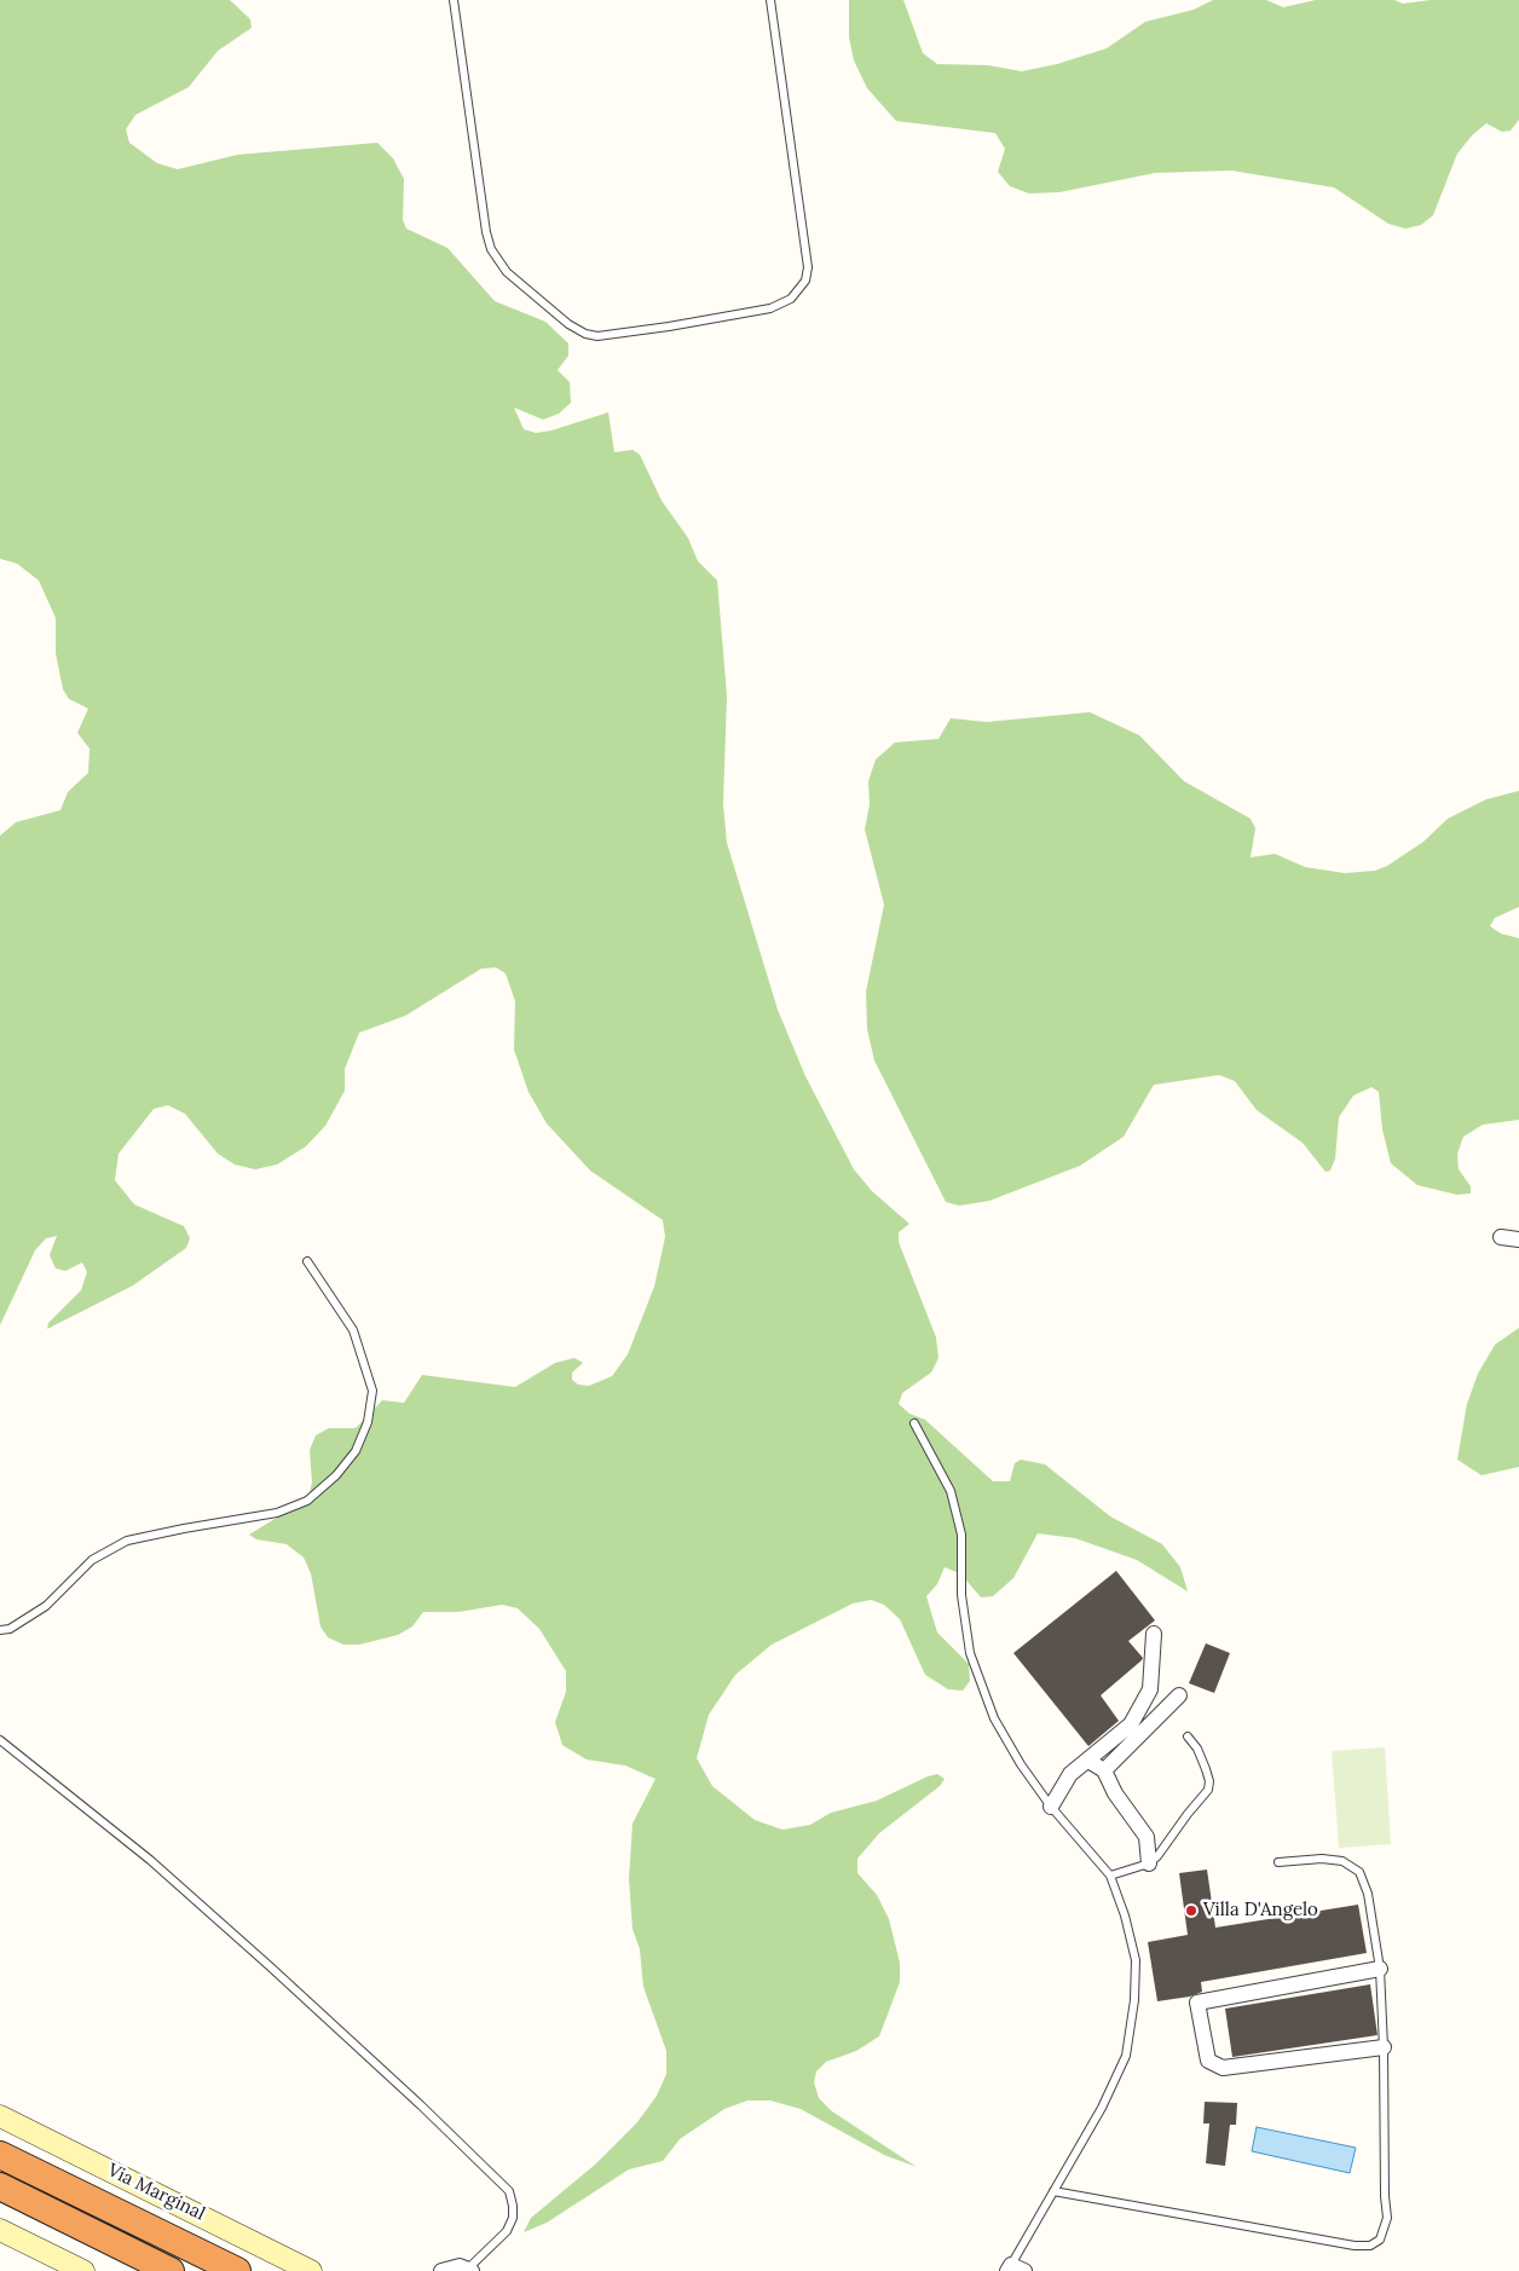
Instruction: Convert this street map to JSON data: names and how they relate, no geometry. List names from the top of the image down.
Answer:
{
  "streets": {
    "street": ["Via Marginal"]
  },
  "places": ["Villa D'Angelo"]
}
